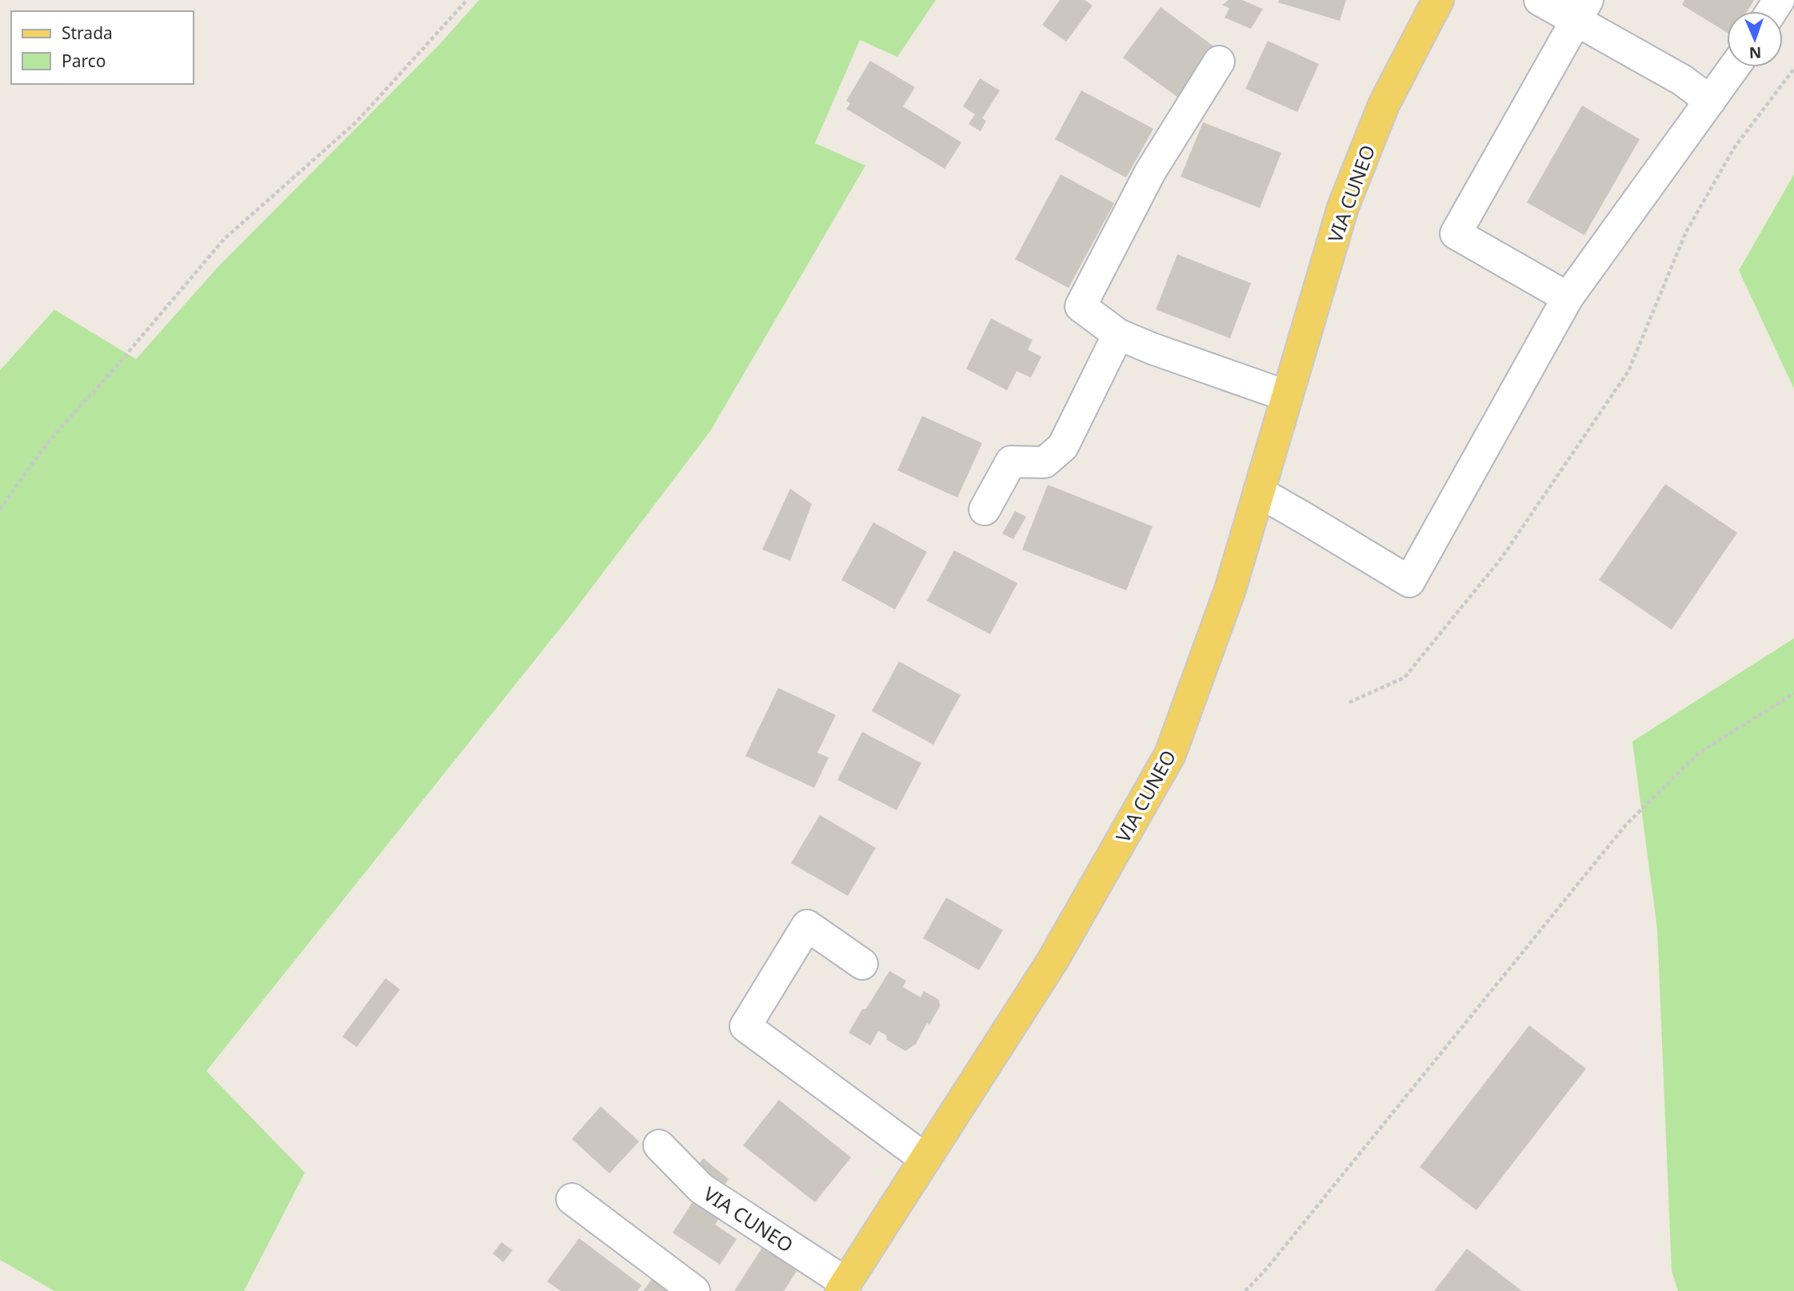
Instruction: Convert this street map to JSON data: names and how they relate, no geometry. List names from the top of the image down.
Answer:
{
  "streets": {
    "main road": ["VIA CUNEO"]
  },
  "legend": ["Strada", "Parco"],
  "north": "bottom"
}
